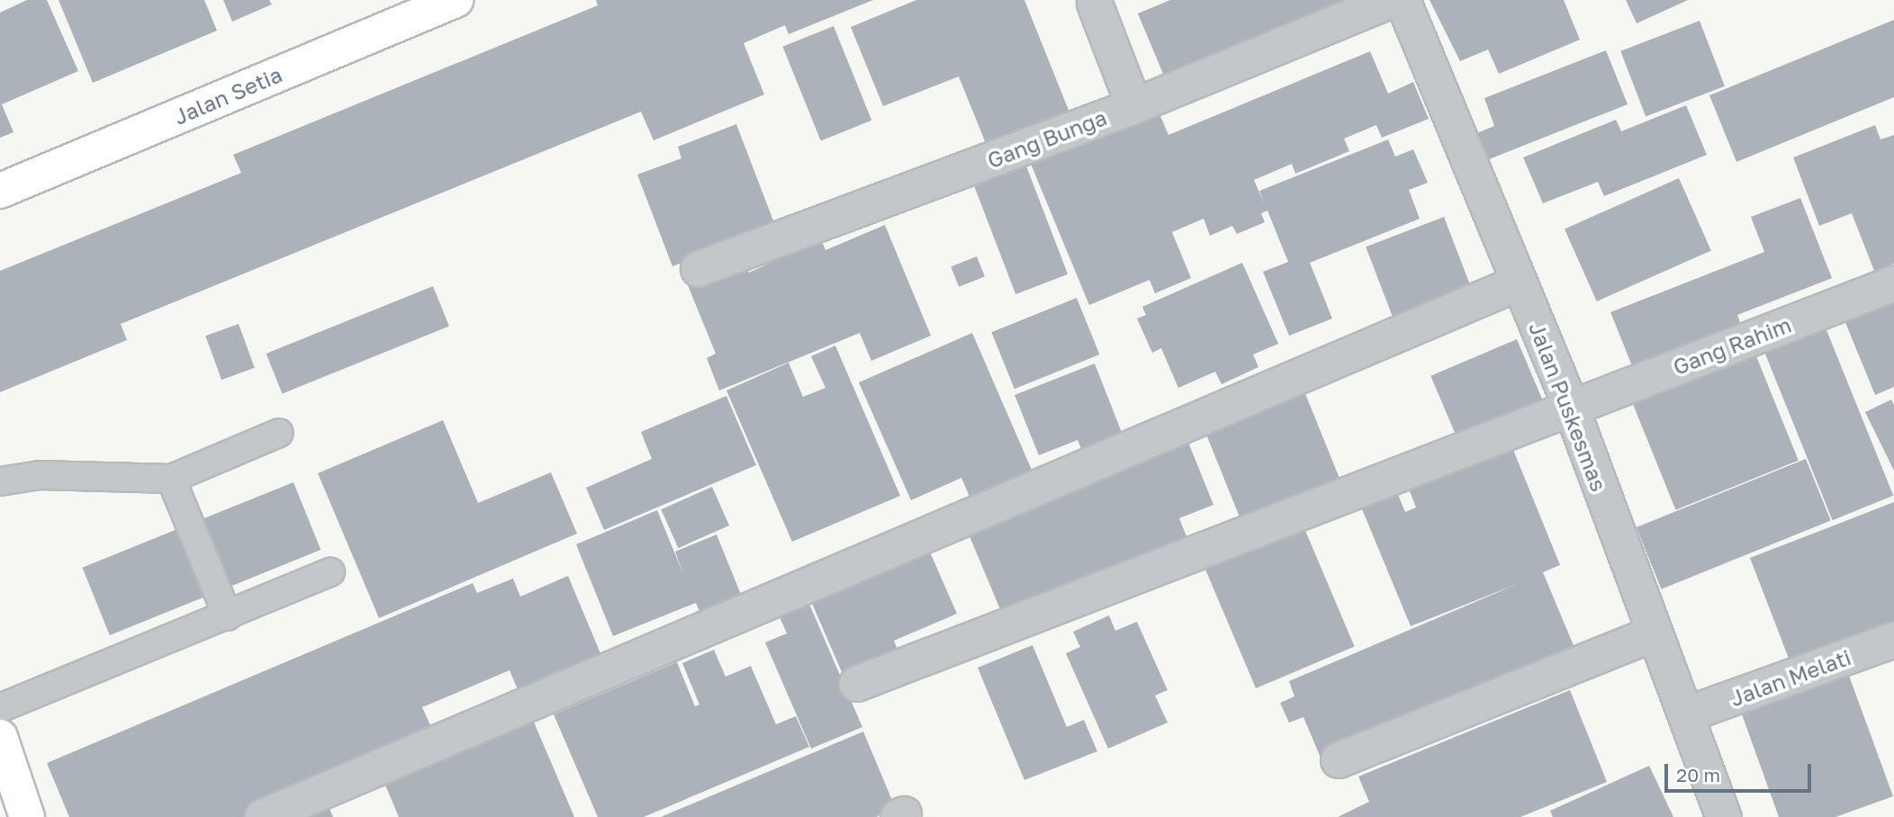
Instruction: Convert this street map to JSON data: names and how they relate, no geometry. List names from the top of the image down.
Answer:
{
  "streets": {
    "street": [
      "Jalan Setia",
      "Gang Bunga",
      "Gang Rahim",
      "Jalan Puskesmas",
      "Jalan Melati"
    ]
  },
  "crossings": [
    ["Gang Rahim", "Jalan Puskesmas"],
    ["Jalan Puskesmas", "Jalan Melati"]
  ],
  "scale_bar": "20 m"
}
